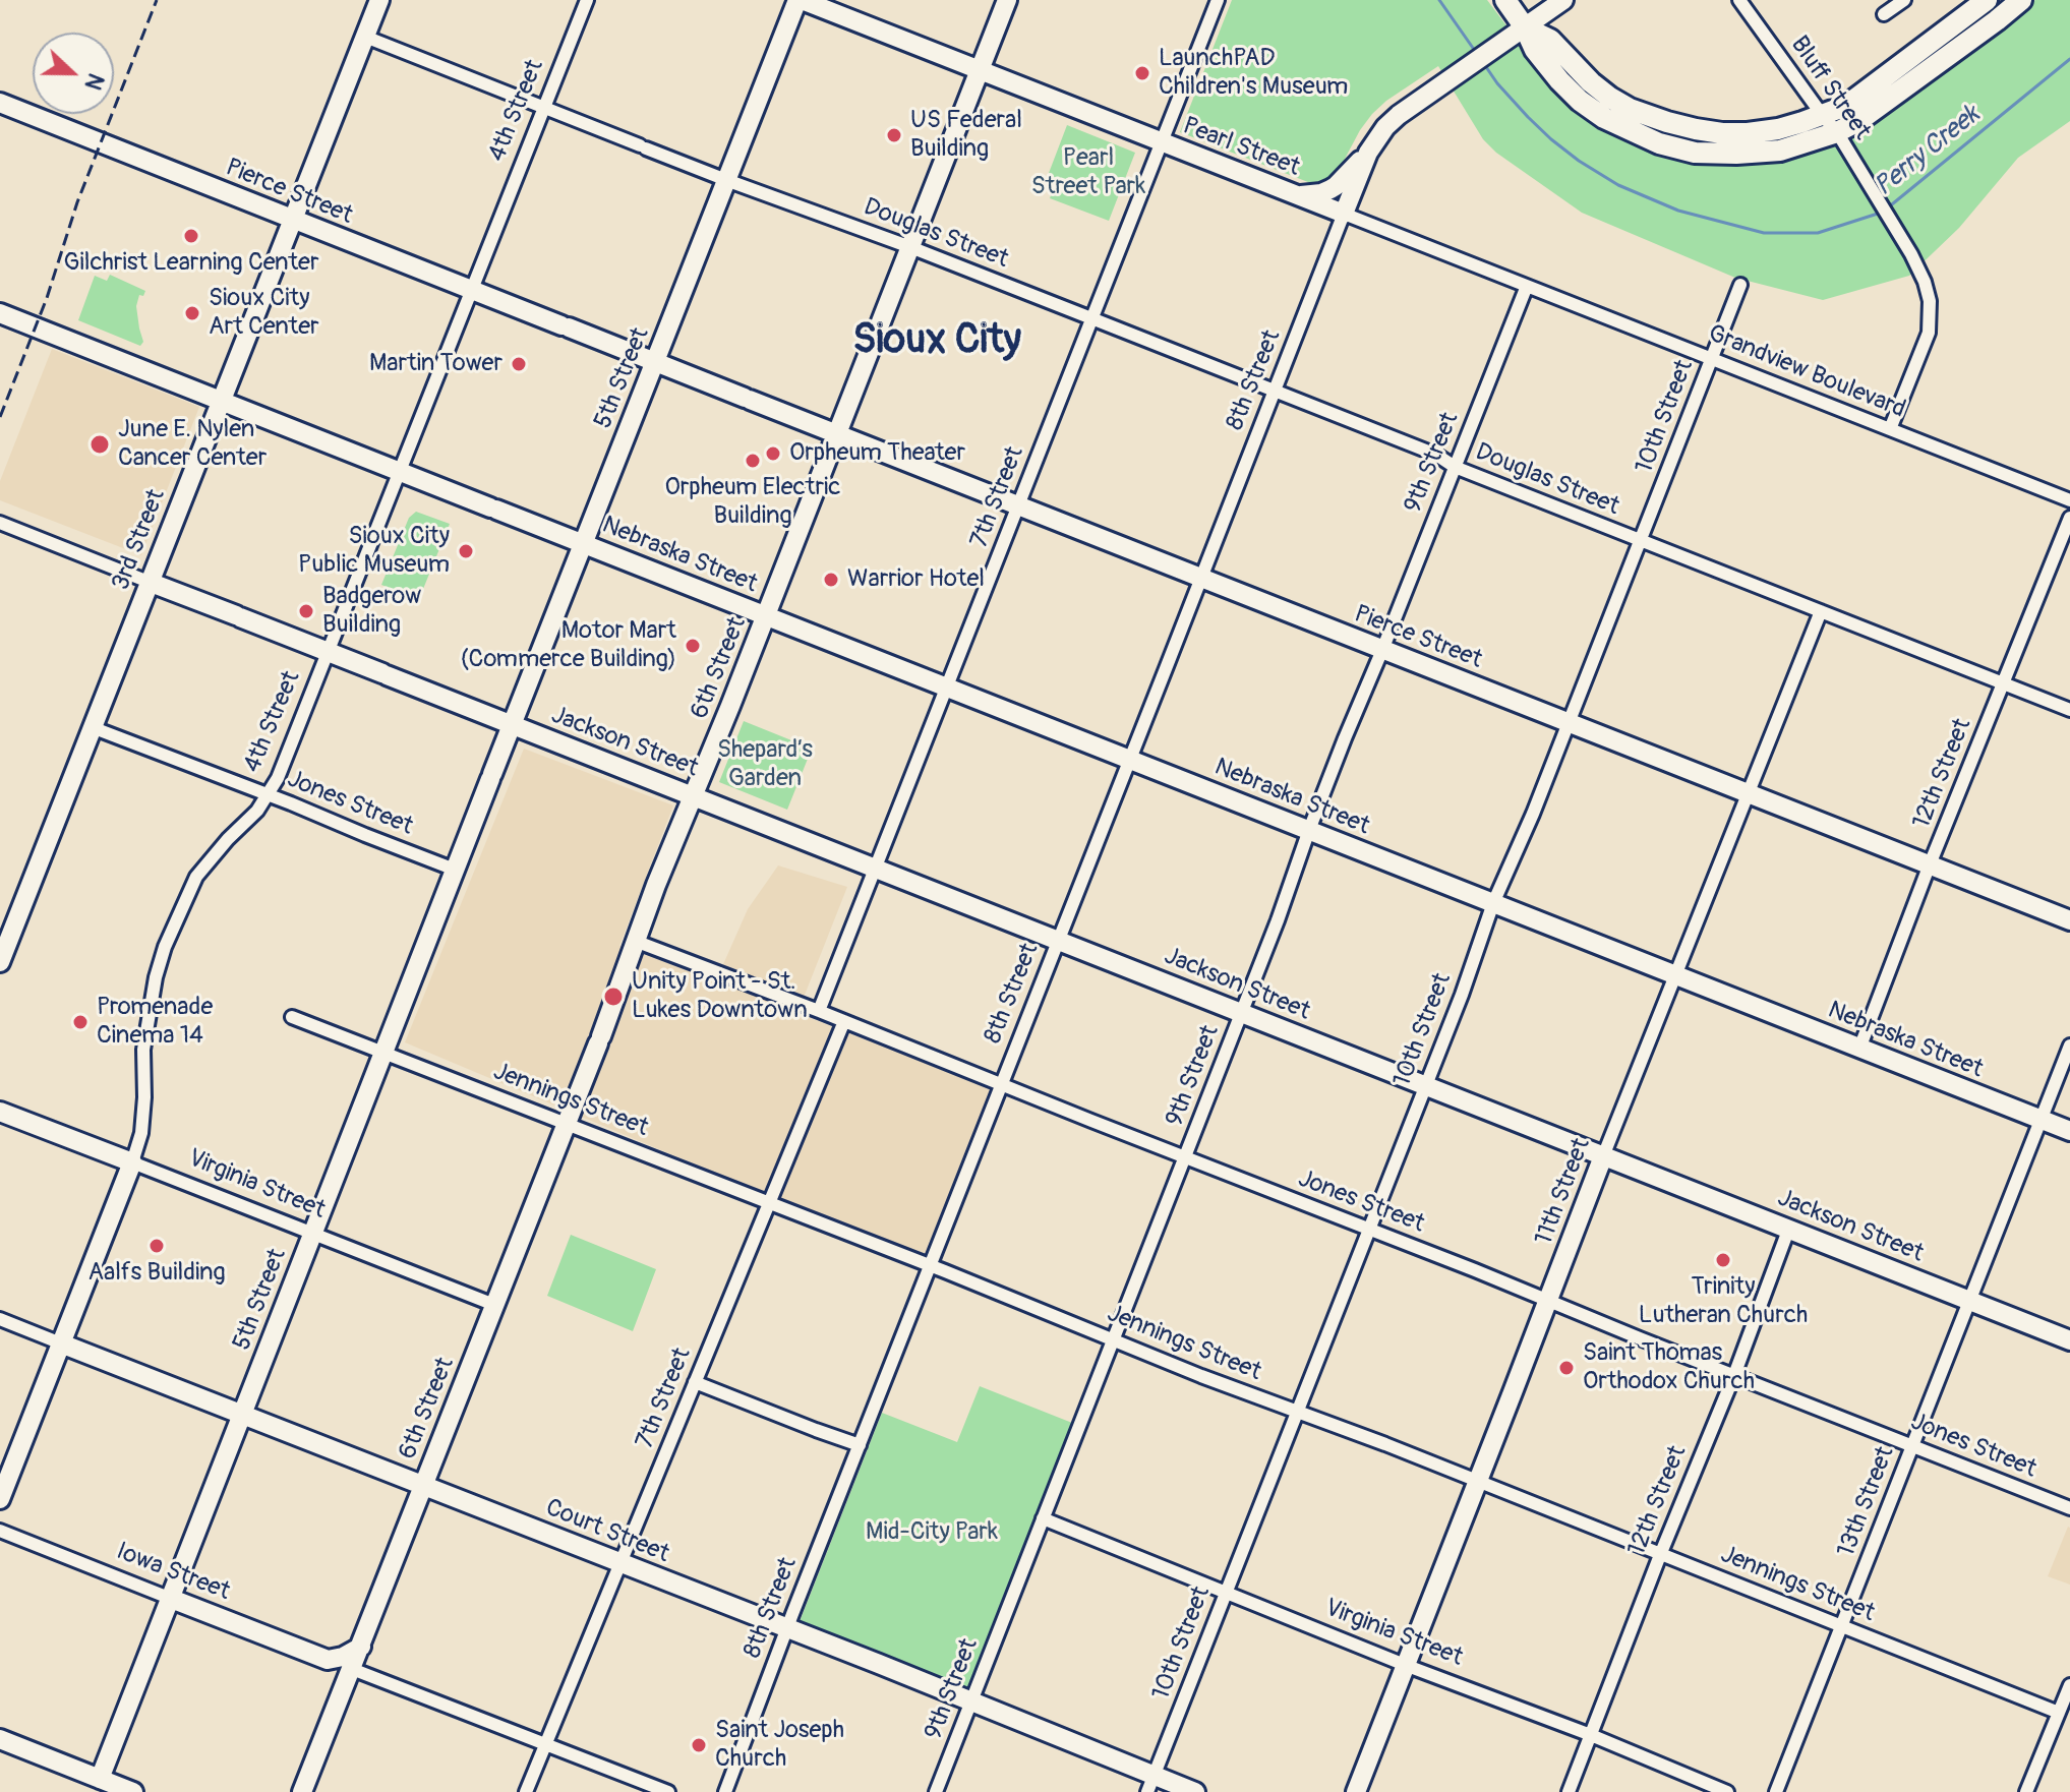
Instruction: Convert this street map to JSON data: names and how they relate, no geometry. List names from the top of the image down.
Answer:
{
  "streets": {
    "main road": [
      "4th Street",
      "Pearl Street",
      "Pierce Street",
      "5th Street",
      "3rd Street",
      "Nebraska Street",
      "6th Street",
      "Jackson Street",
      "Virginia Street",
      "11th Street",
      "Court Street",
      "Iowa Street"
    ],
    "street": [
      "Bluff Street",
      "Douglas Street",
      "Grandview Boulevard",
      "8th Street",
      "10th Street",
      "9th Street",
      "7th Street",
      "12th Street",
      "Jones Street",
      "Jennings Street",
      "13th Street"
    ]
  },
  "crossings": [
    ["Bluff Street", "Grandview Boulevard"],
    ["4th Street", "Pierce Street"],
    ["4th Street", "Douglas Street"],
    ["4th Street", "Nebraska Street"],
    ["4th Street", "Jackson Street"],
    ["4th Street", "Jones Street"],
    ["4th Street", "Virginia Street"],
    ["4th Street", "Court Street"],
    ["Pearl Street", "Grandview Boulevard"],
    ["Pearl Street", "5th Street"],
    ["Pearl Street", "8th Street"],
    ["Pearl Street", "9th Street"],
    ["Pearl Street", "7th Street"],
    ["Pearl Street", "6th Street"],
    ["Pierce Street", "5th Street"],
    ["Pierce Street", "8th Street"],
    ["Pierce Street", "10th Street"],
    ["Pierce Street", "9th Street"],
    ["Pierce Street", "7th Street"],
    ["Pierce Street", "3rd Street"],
    ["Pierce Street", "6th Street"],
    ["Pierce Street", "12th Street"],
    ["Pierce Street", "11th Street"],
    ["Douglas Street", "5th Street"],
    ["Douglas Street", "8th Street"],
    ["Douglas Street", "10th Street"],
    ["Douglas Street", "9th Street"],
    ["Douglas Street", "7th Street"],
    ["Douglas Street", "3rd Street"],
    ["Douglas Street", "6th Street"],
    ["Douglas Street", "12th Street"],
    ["Douglas Street", "11th Street"],
    ["Grandview Boulevard", "10th Street"],
    ["Grandview Boulevard", "9th Street"],
    ["5th Street", "Nebraska Street"],
    ["5th Street", "Jackson Street"],
    ["5th Street", "Jones Street"],
    ["5th Street", "Jennings Street"],
    ["5th Street", "Virginia Street"],
    ["5th Street", "Court Street"],
    ["5th Street", "Iowa Street"],
    ["8th Street", "Nebraska Street"],
    ["8th Street", "Jackson Street"],
    ["8th Street", "Jones Street"],
    ["8th Street", "Jennings Street"],
    ["8th Street", "Court Street"],
    ["10th Street", "Nebraska Street"],
    ["10th Street", "Jackson Street"],
    ["10th Street", "Jones Street"],
    ["10th Street", "Jennings Street"],
    ["10th Street", "Virginia Street"],
    ["10th Street", "Court Street"],
    ["9th Street", "Nebraska Street"],
    ["9th Street", "Jackson Street"],
    ["9th Street", "Jones Street"],
    ["9th Street", "Jennings Street"],
    ["9th Street", "Virginia Street"],
    ["9th Street", "Court Street"],
    ["7th Street", "Nebraska Street"],
    ["7th Street", "Jackson Street"],
    ["7th Street", "Jones Street"],
    ["7th Street", "Jennings Street"],
    ["7th Street", "Court Street"],
    ["3rd Street", "Nebraska Street"],
    ["3rd Street", "Jackson Street"],
    ["3rd Street", "Jones Street"],
    ["Nebraska Street", "6th Street"],
    ["Nebraska Street", "12th Street"],
    ["Nebraska Street", "11th Street"],
    ["Nebraska Street", "13th Street"],
    ["6th Street", "Jackson Street"],
    ["6th Street", "Jones Street"],
    ["6th Street", "Jennings Street"],
    ["6th Street", "Virginia Street"],
    ["6th Street", "Court Street"],
    ["Jackson Street", "12th Street"],
    ["Jackson Street", "11th Street"],
    ["Jackson Street", "13th Street"],
    ["12th Street", "Jones Street"],
    ["12th Street", "Jennings Street"],
    ["12th Street", "Virginia Street"],
    ["Jones Street", "11th Street"],
    ["Jones Street", "13th Street"],
    ["Jennings Street", "11th Street"],
    ["Jennings Street", "13th Street"],
    ["Virginia Street", "11th Street"]
  ],
  "districts": ["Sioux City"],
  "water": ["Perry Creek"],
  "parks": ["Pearl Street Park", "Shepard’s Garden", "Mid-City Park"],
  "places": [
    "LaunchPAD Children's Museum",
    "US Federal Building",
    "Gilchrist Learning Center",
    "Sioux City Art Center",
    "Martin Tower",
    "June E. Nylen Cancer Center",
    "Orpheum Theater",
    "Orpheum Electric Building",
    "Sioux City Public Museum",
    "Warrior Hotel",
    "Badgerow Building",
    "Motor Mart (Commerce Building)",
    "Unity Point - St. Lukes Downtown",
    "Promenade Cinema 14",
    "Aalfs Building",
    "Trinity Lutheran Church",
    "Saint Thomas Orthodox Church",
    "Saint Joseph Church"
  ],
  "north": "right"
}
